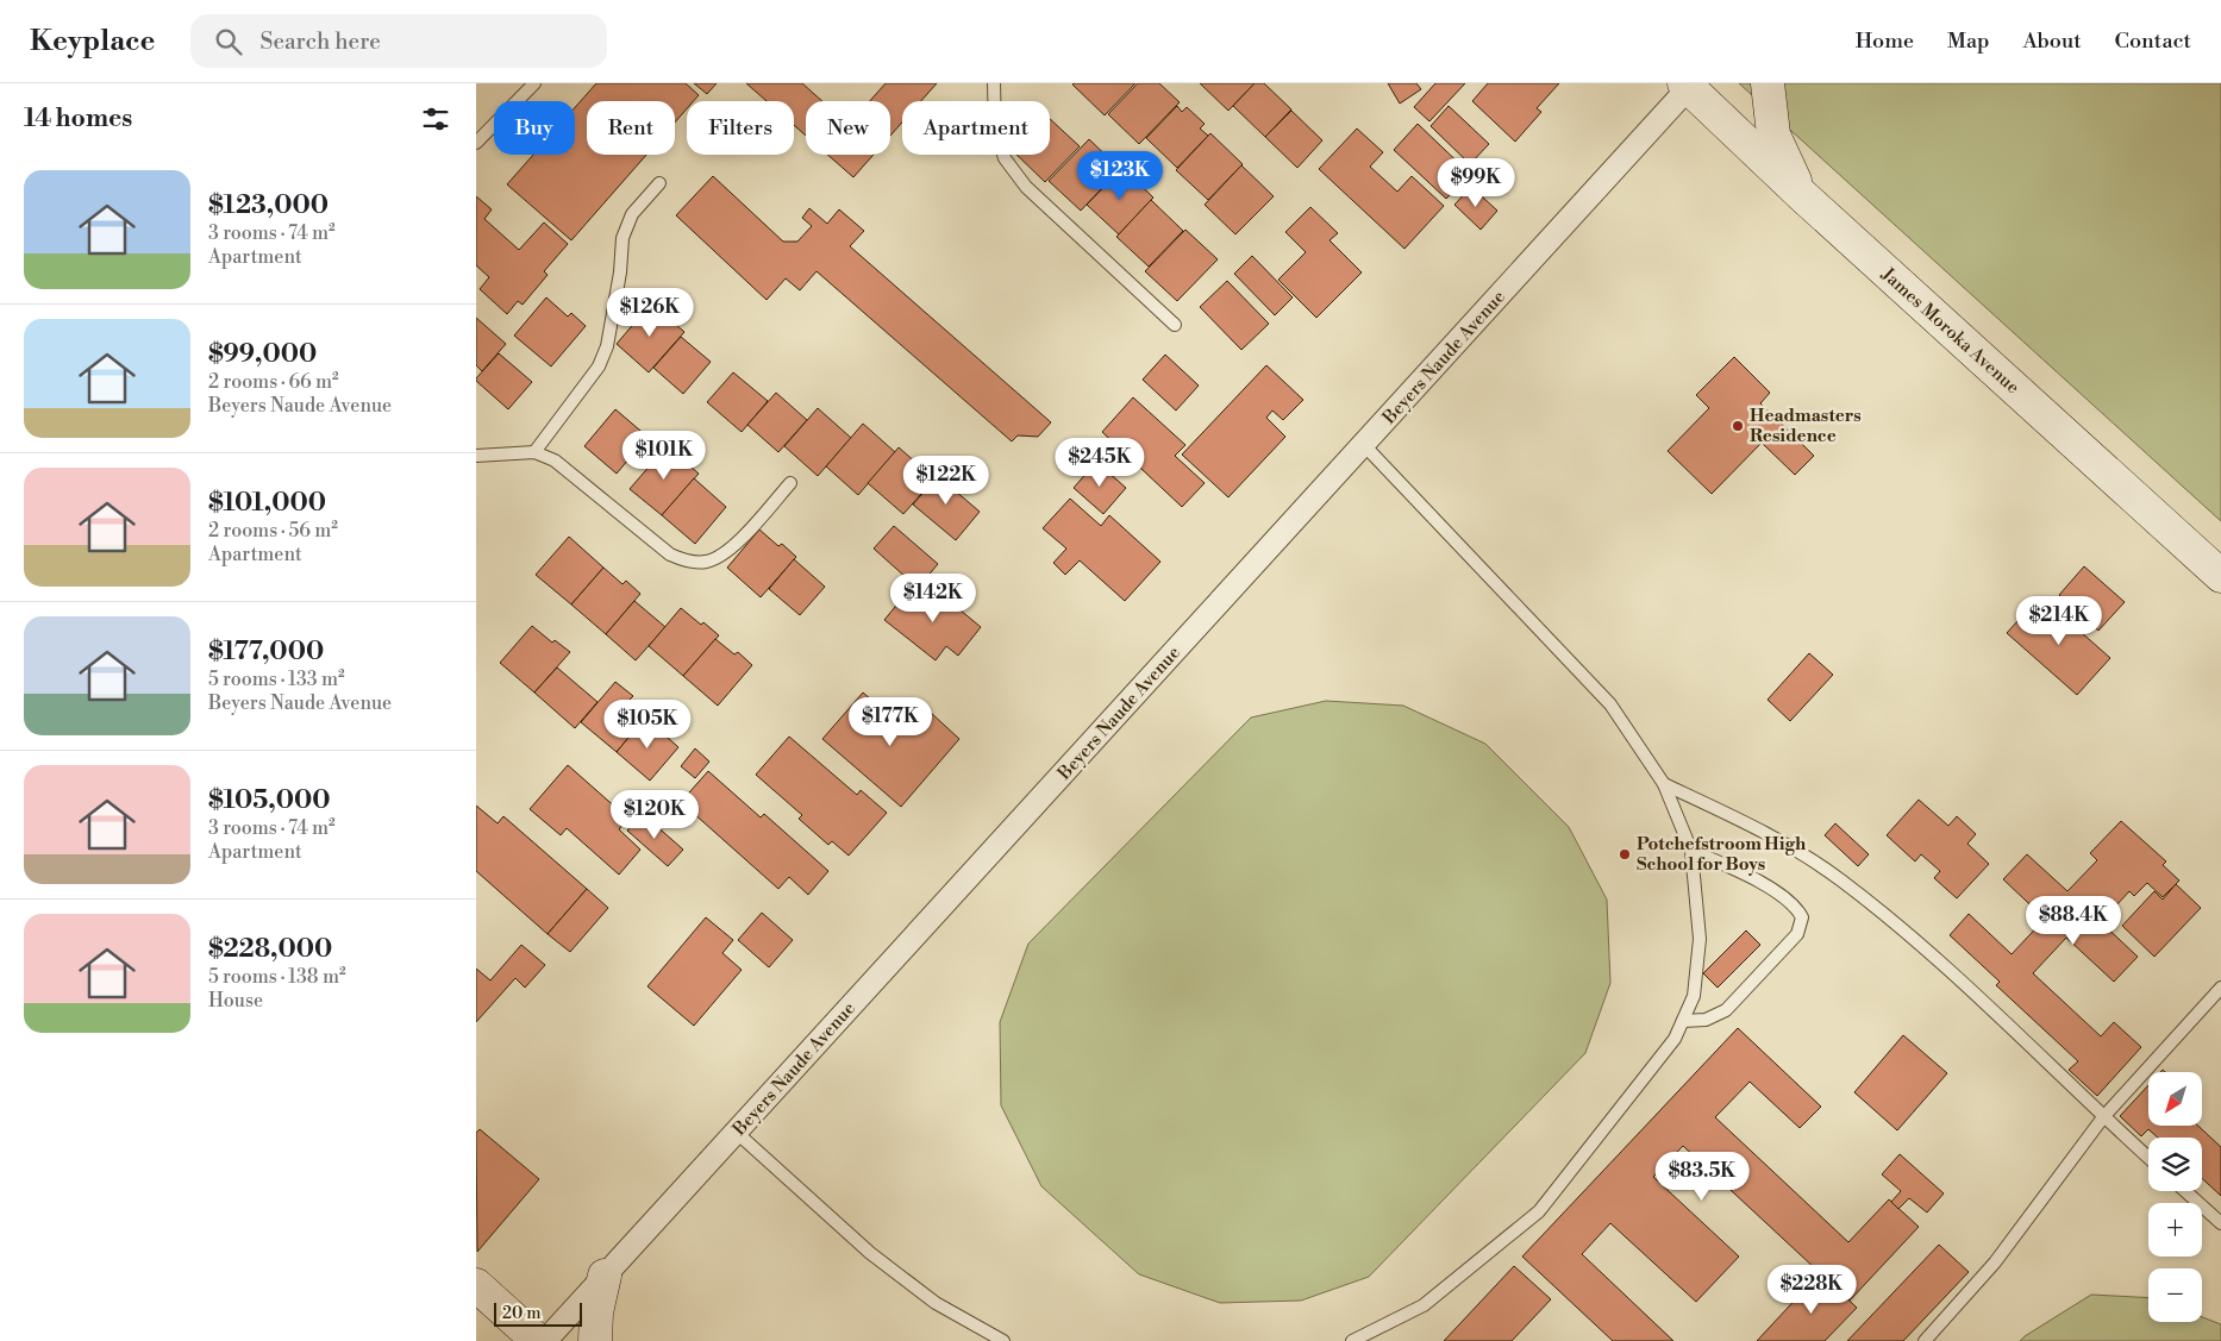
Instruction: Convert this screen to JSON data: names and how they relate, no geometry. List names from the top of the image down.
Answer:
{
  "streets": {
    "street": ["James Moroka Avenue", "Beyers Naude Avenue"]
  },
  "crossings": [
    ["James Moroka Avenue", "Beyers Naude Avenue"]
  ],
  "places": ["Headmasters Residence", "Potchefstroom High School for Boys"],
  "scale_bar": "20 m",
  "north": "bottom left",
  "page": {
    "header": "Keyplace",
    "search": "Search here",
    "nav": [
      "Home",
      "Map",
      "About",
      "Contact"
    ],
    "heading": "14 homes",
    "chip": [
      "Buy",
      "Rent",
      "Filters",
      "New",
      "Apartment"
    ],
    "price": [
      "$123K",
      "$99K",
      "$126K",
      "$101K",
      "$245K",
      "$122K",
      "$142K",
      "$214K",
      "$177K",
      "$105K",
      "$120K",
      "$88.4K",
      "$83.5K",
      "$228K"
    ],
    "list": [
      {
        "name": "$123,000",
        "note": "3 rooms · 74 m² · Apartment"
      },
      {
        "name": "$99,000",
        "note": "2 rooms · 66 m² · Beyers Naude Avenue"
      },
      {
        "name": "$101,000",
        "note": "2 rooms · 56 m² · Apartment"
      },
      {
        "name": "$177,000",
        "note": "5 rooms · 133 m² · Beyers Naude Avenue"
      },
      {
        "name": "$105,000",
        "note": "3 rooms · 74 m² · Apartment"
      },
      {
        "name": "$228,000",
        "note": "5 rooms · 138 m² · House"
      }
    ],
    "map_buttons": ["+", "−"],
    "scale": "20 m"
  }
}
